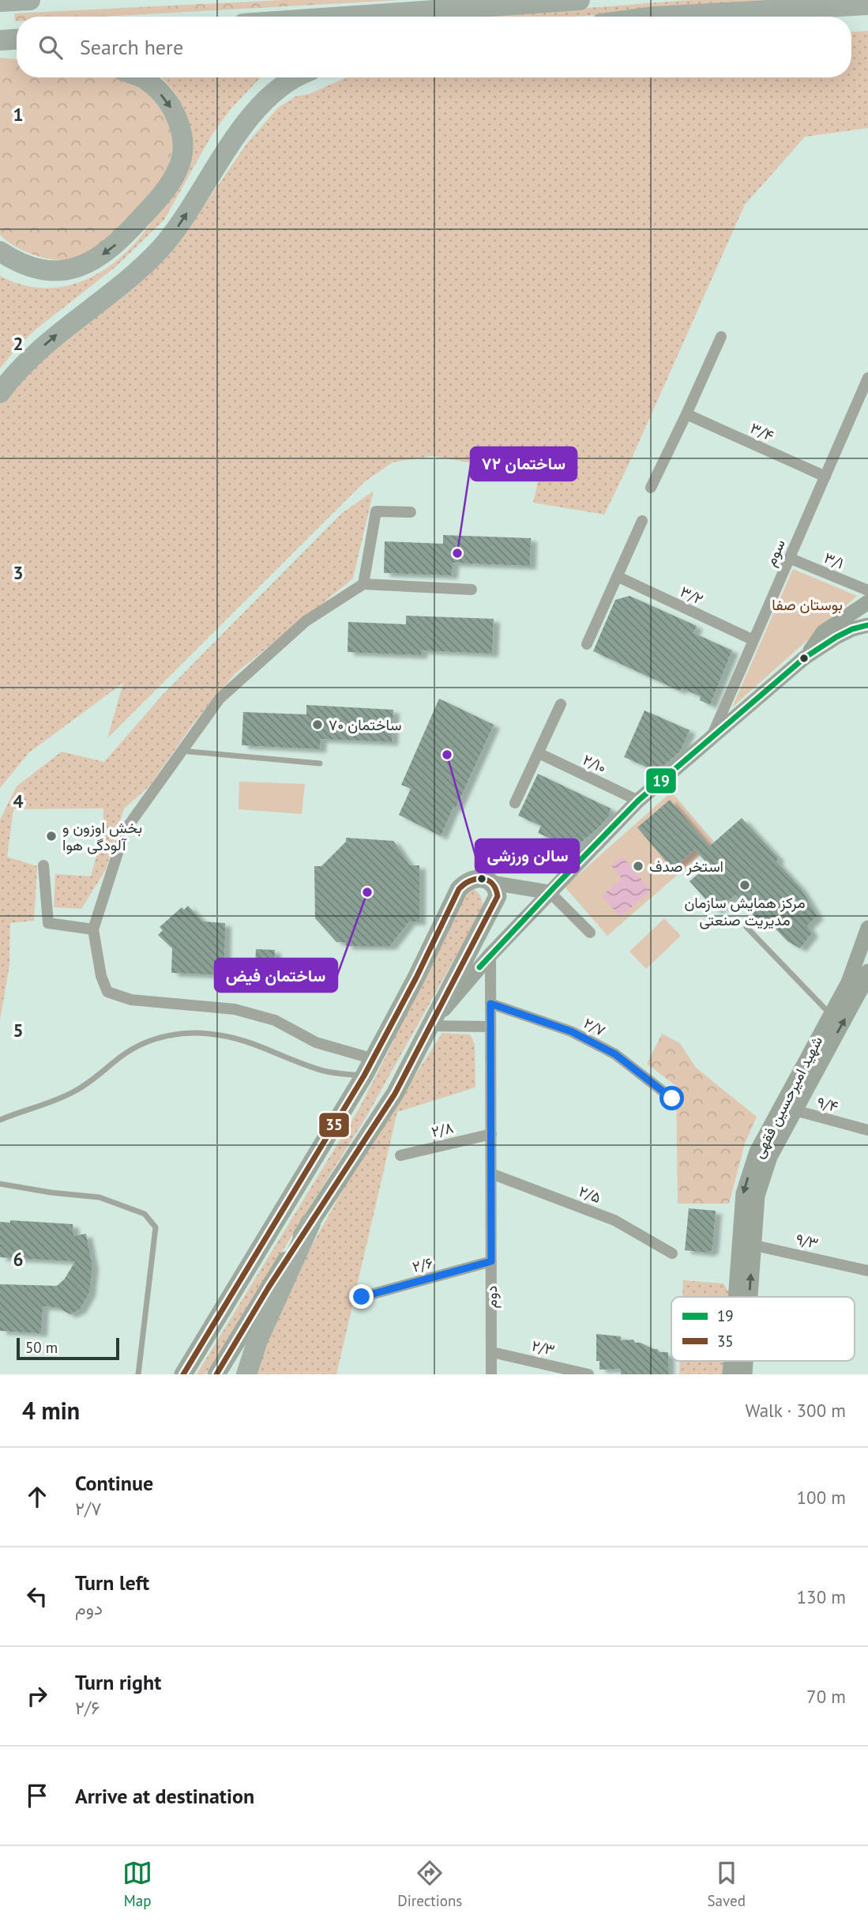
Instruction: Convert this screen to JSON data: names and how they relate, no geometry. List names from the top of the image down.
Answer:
{
  "streets": {
    "street": [
      "۳/۴",
      "سوم",
      "۳/۱",
      "۳/۲",
      "۲/۱۰",
      "۲/۷",
      "شهید امیرحسین فقهی",
      "۹/۴",
      "۲/۸",
      "۲/۵",
      "۹/۳",
      "۲/۶",
      "دوم",
      "۲/۳"
    ]
  },
  "crossings": [
    ["۳/۴", "سوم"],
    ["سوم", "۳/۱"],
    ["سوم", "۳/۲"],
    ["۲/۷", "دوم"],
    ["شهید امیرحسین فقهی", "۹/۴"],
    ["شهید امیرحسین فقهی", "۹/۳"],
    ["۲/۸", "دوم"],
    ["۲/۵", "دوم"],
    ["۲/۶", "دوم"],
    ["دوم", "۲/۳"]
  ],
  "parks": ["بوستان صفا"],
  "places": [
    "ساختمان ۷۲",
    "ساختمان ۷۰",
    "سالن ورزشی",
    "بخش اوزون و آلودگی هوا",
    "استخر صدف",
    "مرکز همایش سازمان مدیریت صنعتی",
    "ساختمان فیض"
  ],
  "lines": ["transit line 19", "transit line 35"],
  "legend": ["19", "35"],
  "scale_bar": "50 m",
  "page": {
    "search": "Search here",
    "scale": "50 m",
    "heading": ["4 min", "Walk · 300 m"],
    "list": [
      ["Continue", "۲/۷", "100 m"],
      ["Turn left", "دوم", "130 m"],
      ["Turn right", "۲/۶", "70 m"],
      "Arrive at destination"
    ],
    "nav": ["Map", "Directions", "Saved"]
  },
  "grid": {
    "rows": [
      "1",
      "2",
      "3",
      "4",
      "5",
      "6"
    ]
  }
}
